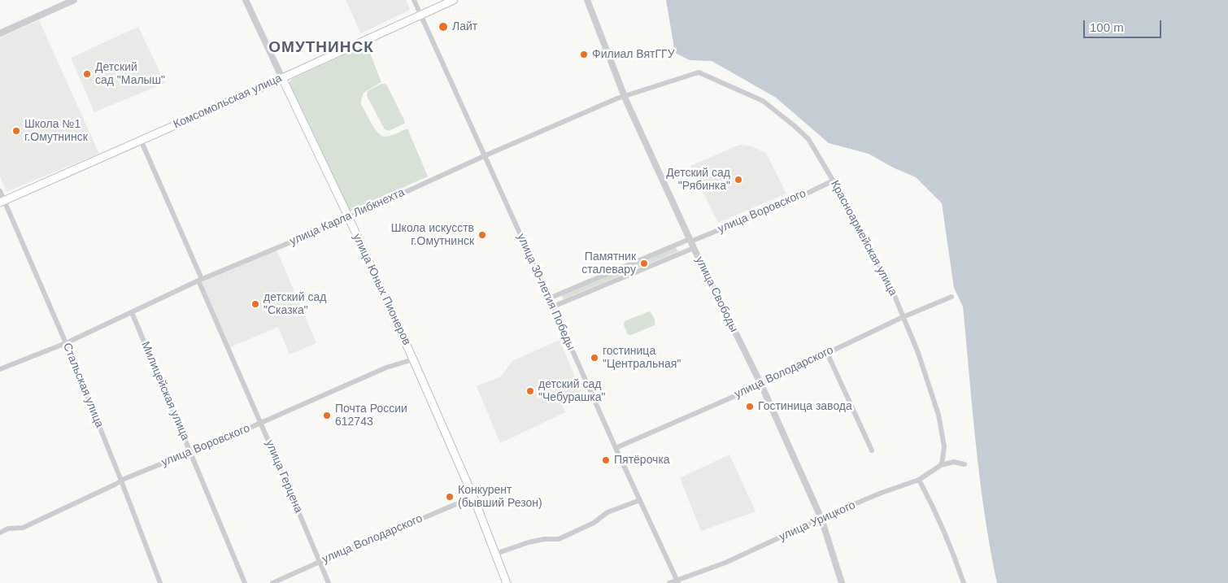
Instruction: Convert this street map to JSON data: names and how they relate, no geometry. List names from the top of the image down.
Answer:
{
  "streets": {
    "main road": ["Комсомольская улица", "улица Юных Пионеров"],
    "street": [
      "улица Воровского",
      "улица Карла Либкнехта",
      "Красноармейская улица",
      "улица 30-летия Победы",
      "улица Свободы",
      "улица Володарского",
      "Стальская улица",
      "Милицейская улица",
      "улица Герцена",
      "улица Урицкого"
    ]
  },
  "crossings": [
    ["Комсомольская улица", "улица Юных Пионеров"],
    ["Комсомольская улица", "улица 30-летия Победы"],
    ["Комсомольская улица", "Стальская улица"],
    ["Комсомольская улица", "улица Герцена"],
    ["улица Воровского", "Красноармейская улица"],
    ["улица Воровского", "улица Юных Пионеров"],
    ["улица Воровского", "улица 30-летия Победы"],
    ["улица Воровского", "улица Свободы"],
    ["улица Воровского", "Стальская улица"],
    ["улица Воровского", "Милицейская улица"],
    ["улица Воровского", "улица Герцена"],
    ["улица Карла Либкнехта", "Красноармейская улица"],
    ["улица Карла Либкнехта", "улица Юных Пионеров"],
    ["улица Карла Либкнехта", "улица 30-летия Победы"],
    ["улица Карла Либкнехта", "улица Свободы"],
    ["улица Карла Либкнехта", "Стальская улица"],
    ["улица Карла Либкнехта", "Милицейская улица"],
    ["улица Карла Либкнехта", "улица Герцена"],
    ["Красноармейская улица", "улица Володарского"],
    ["Красноармейская улица", "улица Урицкого"],
    ["улица Юных Пионеров", "улица Володарского"],
    ["улица 30-летия Победы", "улица Володарского"],
    ["улица 30-летия Победы", "улица Урицкого"],
    ["улица Свободы", "улица Володарского"],
    ["улица Свободы", "улица Урицкого"],
    ["улица Володарского", "улица Герцена"]
  ],
  "districts": ["ОМУТНИНСК"],
  "places": [
    "Лайт",
    "Филиал ВятГГУ",
    "Детский сад \"Малыш\"",
    "Школа №1 г.Омутнинск",
    "Детский сад \"Рябинка\"",
    "Школа искусств г.Омутнинск",
    "Памятник сталевару",
    "детский сад \"Сказка\"",
    "гостиница \"Центральная\"",
    "детский сад \"Чебурашка\"",
    "Гостиница завода",
    "Почта России 612743",
    "Пятёрочка",
    "Конкурент (бывший Резон)"
  ],
  "scale_bar": "100 m"
}
